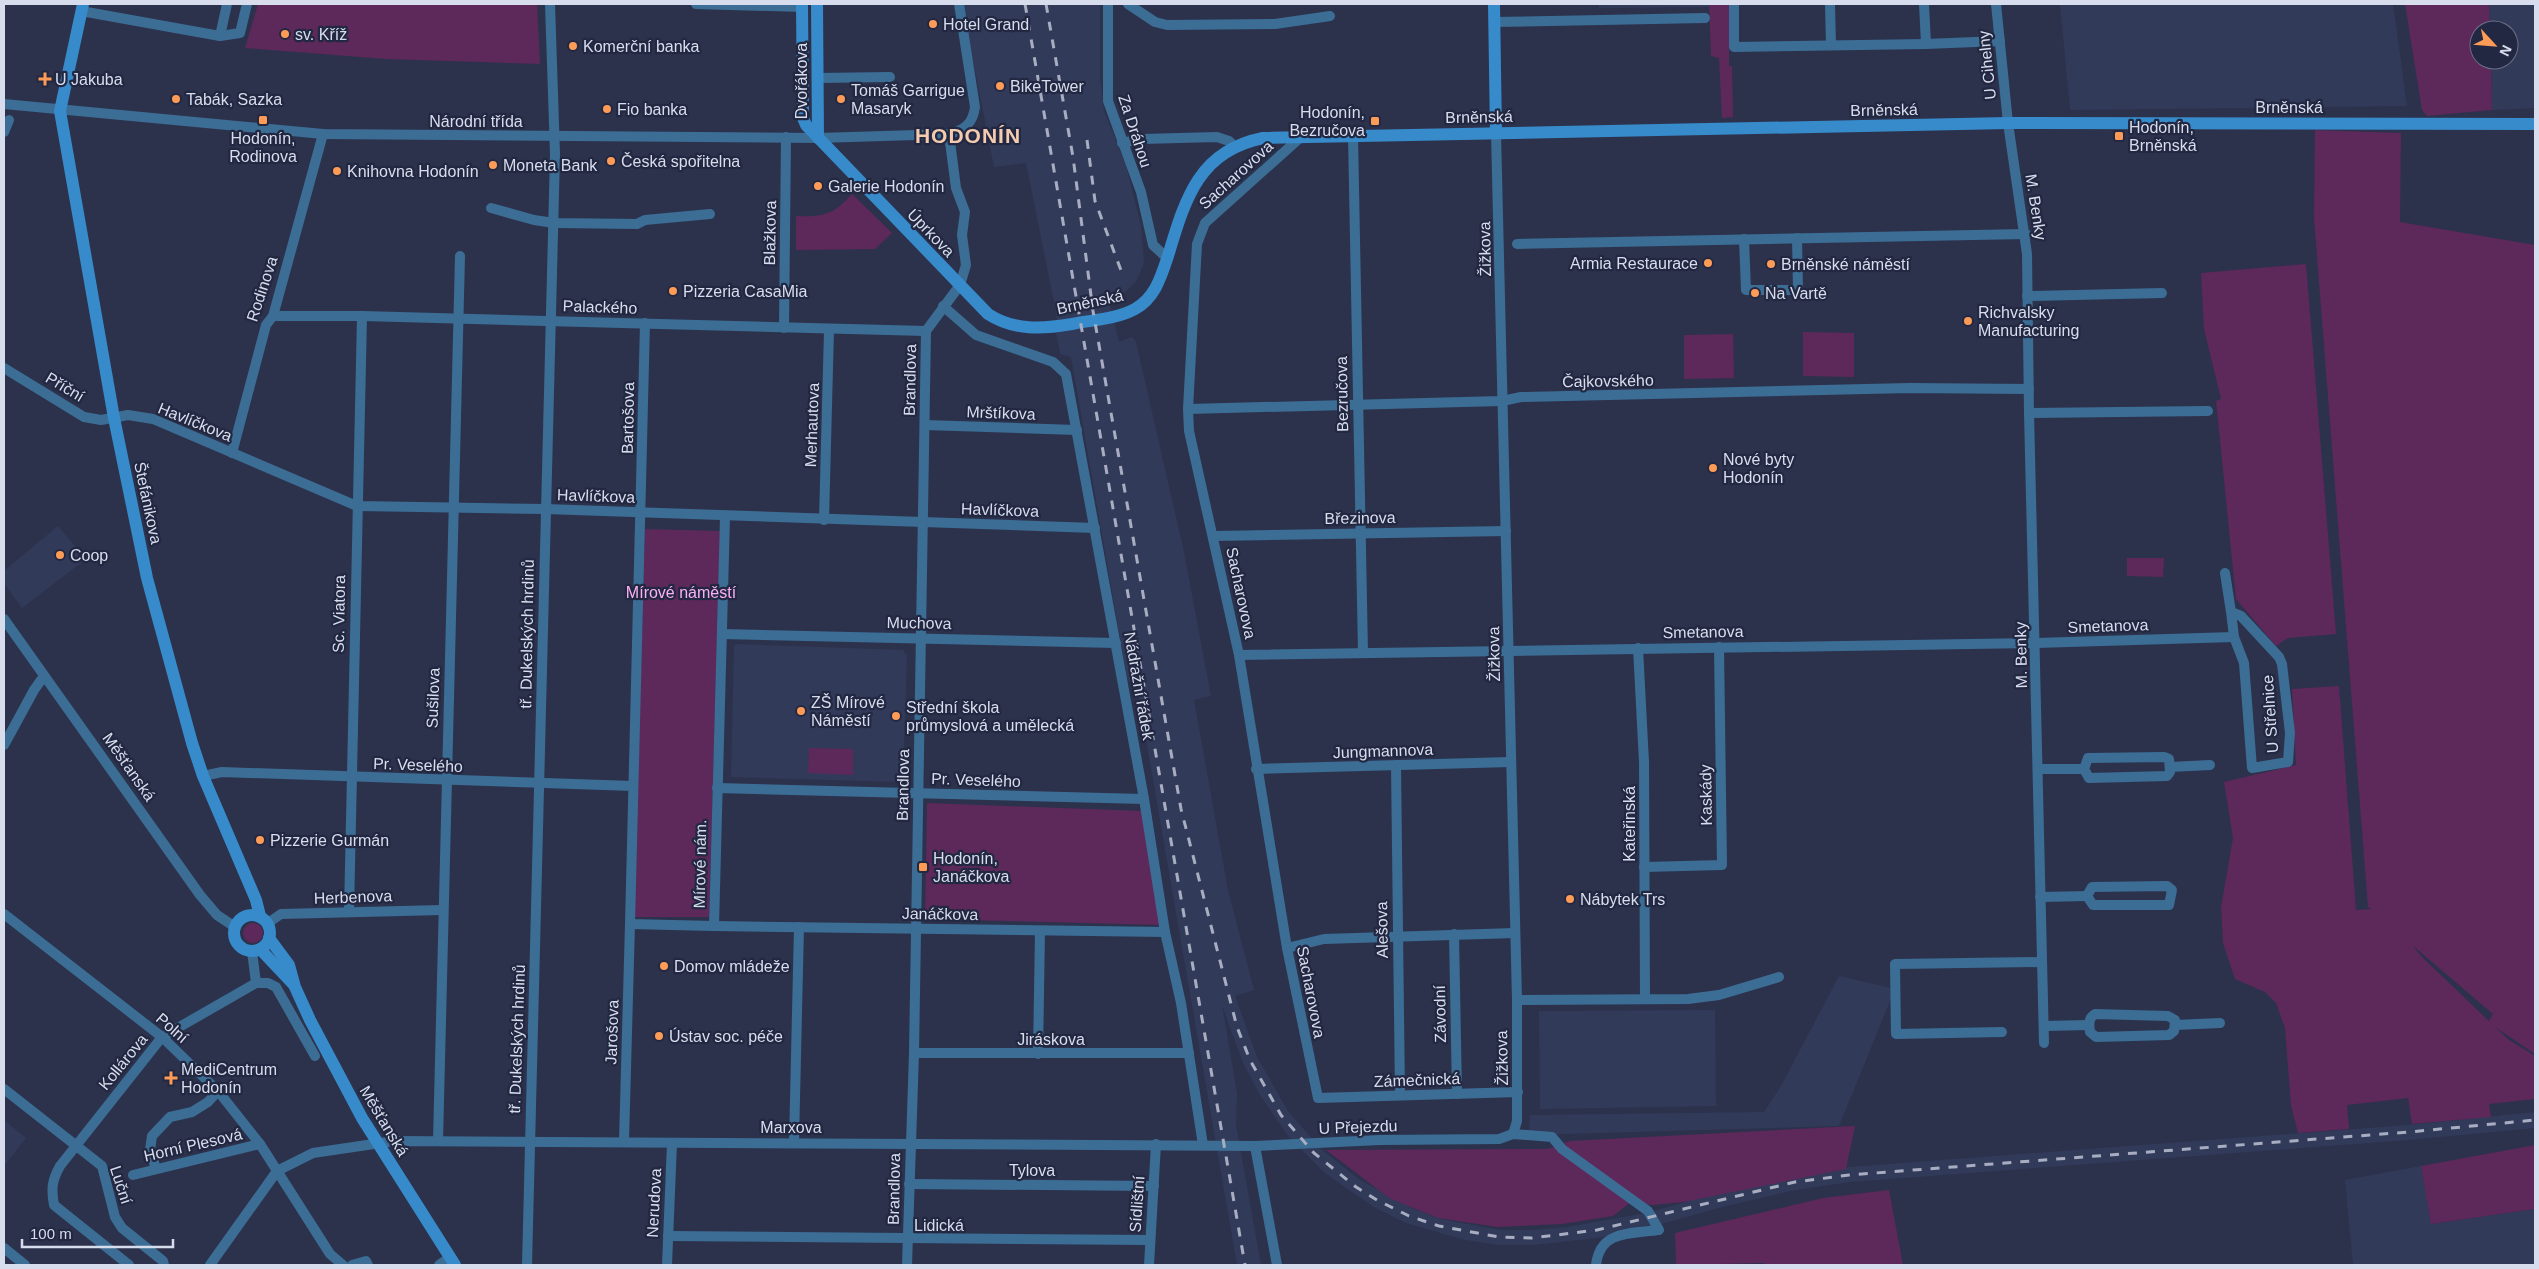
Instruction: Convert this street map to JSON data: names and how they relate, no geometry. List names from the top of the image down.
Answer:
{
  "streets": {
    "main road": [
      "Dvořákova",
      "Brněnská",
      "Úprkova",
      "Štefánikova",
      "Měšťanská"
    ],
    "street": [
      "U Cihelny",
      "Národní třída",
      "Za Dráhou",
      "Sacharovova",
      "M. Benky",
      "Blažkova",
      "Žižkova",
      "Rodinova",
      "Palackého",
      "Brandlova",
      "Čajkovského",
      "Příční",
      "Bezručova",
      "Mrštíkova",
      "Bartošova",
      "Havlíčkova",
      "Merhautova",
      "Březinova",
      "Sc. Viatora",
      "Muchova",
      "Smetanova",
      "tř. Dukelských hrdinů",
      "Nádražní řádek",
      "Sušilova",
      "U Střelnice",
      "Jungmannova",
      "Pr. Veselého",
      "Kaskády",
      "Kateřinská",
      "Mírové nám.",
      "Herbenova",
      "Janáčkova",
      "Alešova",
      "Závodní",
      "Polní",
      "Jarošova",
      "Jiráskova",
      "Kollárova",
      "Zámečnická",
      "Marxova",
      "U Přejezdu",
      "Horní Plesová",
      "Tylova",
      "Luční",
      "Nerudova",
      "Sídlištní",
      "Lidická"
    ]
  },
  "crossings": [
    ["U Cihelny", "Brněnská"],
    ["U Cihelny", "M. Benky"],
    ["Dvořákova", "Národní třída"],
    ["Dvořákova", "Úprkova"],
    ["Brněnská", "Za Dráhou"],
    ["Brněnská", "Sacharovova"],
    ["Brněnská", "M. Benky"],
    ["Brněnská", "Úprkova"],
    ["Brněnská", "Žižkova"],
    ["Brněnská", "Brandlova"],
    ["Brněnská", "Bezručova"],
    ["Národní třída", "Blažkova"],
    ["Národní třída", "Úprkova"],
    ["Národní třída", "Rodinova"],
    ["Národní třída", "Štefánikova"],
    ["Národní třída", "tř. Dukelských hrdinů"],
    ["Sacharovova", "Čajkovského"],
    ["Sacharovova", "Březinova"],
    ["Sacharovova", "Smetanova"],
    ["Sacharovova", "Jungmannova"],
    ["Sacharovova", "Zámečnická"],
    ["M. Benky", "Čajkovského"],
    ["M. Benky", "Smetanova"],
    ["Blažkova", "Palackého"],
    ["Úprkova", "Brandlova"],
    ["Žižkova", "Čajkovského"],
    ["Žižkova", "Březinova"],
    ["Žižkova", "Smetanova"],
    ["Žižkova", "Jungmannova"],
    ["Žižkova", "Zámečnická"],
    ["Žižkova", "U Přejezdu"],
    ["Rodinova", "Palackého"],
    ["Rodinova", "Havlíčkova"],
    ["Palackého", "Brandlova"],
    ["Palackého", "Bartošova"],
    ["Palackého", "Merhautova"],
    ["Palackého", "Sc. Viatora"],
    ["Palackého", "tř. Dukelských hrdinů"],
    ["Palackého", "Sušilova"],
    ["Brandlova", "Mrštíkova"],
    ["Brandlova", "Havlíčkova"],
    ["Brandlova", "Muchova"],
    ["Brandlova", "Nádražní řádek"],
    ["Brandlova", "Pr. Veselého"],
    ["Brandlova", "Janáčkova"],
    ["Brandlova", "Jiráskova"],
    ["Brandlova", "Marxova"],
    ["Brandlova", "Tylova"],
    ["Brandlova", "Lidická"],
    ["Čajkovského", "Bezručova"],
    ["Příční", "Havlíčkova"],
    ["Příční", "Štefánikova"],
    ["Bezručova", "Březinova"],
    ["Bezručova", "Smetanova"],
    ["Mrštíkova", "Nádražní řádek"],
    ["Bartošova", "Havlíčkova"],
    ["Havlíčkova", "Merhautova"],
    ["Havlíčkova", "Štefánikova"],
    ["Havlíčkova", "Sc. Viatora"],
    ["Havlíčkova", "tř. Dukelských hrdinů"],
    ["Havlíčkova", "Nádražní řádek"],
    ["Havlíčkova", "Sušilova"],
    ["Havlíčkova", "Mírové nám."],
    ["Štefánikova", "Pr. Veselého"],
    ["Štefánikova", "Měšťanská"],
    ["Štefánikova", "Herbenova"],
    ["Sc. Viatora", "Pr. Veselého"],
    ["Sc. Viatora", "Herbenova"],
    ["Muchova", "Nádražní řádek"],
    ["Muchova", "Mírové nám."],
    ["Smetanova", "U Střelnice"],
    ["Smetanova", "Kaskády"],
    ["Smetanova", "Kateřinská"],
    ["tř. Dukelských hrdinů", "Pr. Veselého"],
    ["tř. Dukelských hrdinů", "Marxova"],
    ["Nádražní řádek", "Pr. Veselého"],
    ["Nádražní řádek", "Janáčkova"],
    ["Nádražní řádek", "Jiráskova"],
    ["Nádražní řádek", "Marxova"],
    ["Nádražní řádek", "U Přejezdu"],
    ["Sušilova", "Pr. Veselého"],
    ["Sušilova", "Herbenova"],
    ["Sušilova", "Marxova"],
    ["Jungmannova", "Alešova"],
    ["Pr. Veselého", "Mírové nám."],
    ["Měšťanská", "Herbenova"],
    ["Měšťanská", "Marxova"],
    ["Kaskády", "Kateřinská"],
    ["Mírové nám.", "Janáčkova"],
    ["Mírové nám.", "Jarošova"],
    ["Alešova", "Zámečnická"],
    ["Závodní", "Zámečnická"],
    ["Polní", "Kollárova"],
    ["Polní", "Horní Plesová"],
    ["Jarošova", "Marxova"],
    ["Kollárova", "Luční"],
    ["Marxova", "U Přejezdu"],
    ["Marxova", "Nerudova"],
    ["Marxova", "Sídlištní"],
    ["Tylova", "Sídlištní"],
    ["Nerudova", "Lidická"],
    ["Sídlištní", "Lidická"]
  ],
  "districts": ["HODONÍN"],
  "parks": ["Mírové náměstí"],
  "places": {
    "other": [
      "Hotel Grand",
      "sv. Kříž",
      "Komerční banka",
      "BikeTower",
      "Tabák, Sazka",
      "Tomáš Garrigue Masaryk",
      "Fio banka",
      "Česká spořitelna",
      "Moneta Bank",
      "Knihovna Hodonín",
      "Galerie Hodonín",
      "Armia Restaurace",
      "Brněnské náměstí",
      "Pizzeria CasaMia",
      "Na Vartě",
      "Richvalsky Manufacturing",
      "Nové byty Hodonín",
      "Coop",
      "ZŠ Mírové Náměstí",
      "Střední škola průmyslová a umělecká",
      "Pizzerie Gurmán",
      "Nábytek Trs",
      "Domov mládeže",
      "Ústav soc. péče"
    ],
    "health": ["U Jakuba", "MediCentrum Hodonín"],
    "transit": [
      "Hodonín, Rodinova",
      "Hodonín, Bezručova",
      "Hodonín, Brněnská",
      "Hodonín, Janáčkova"
    ]
  },
  "scale_bar": "100 m",
  "north": "bottom right"
}
